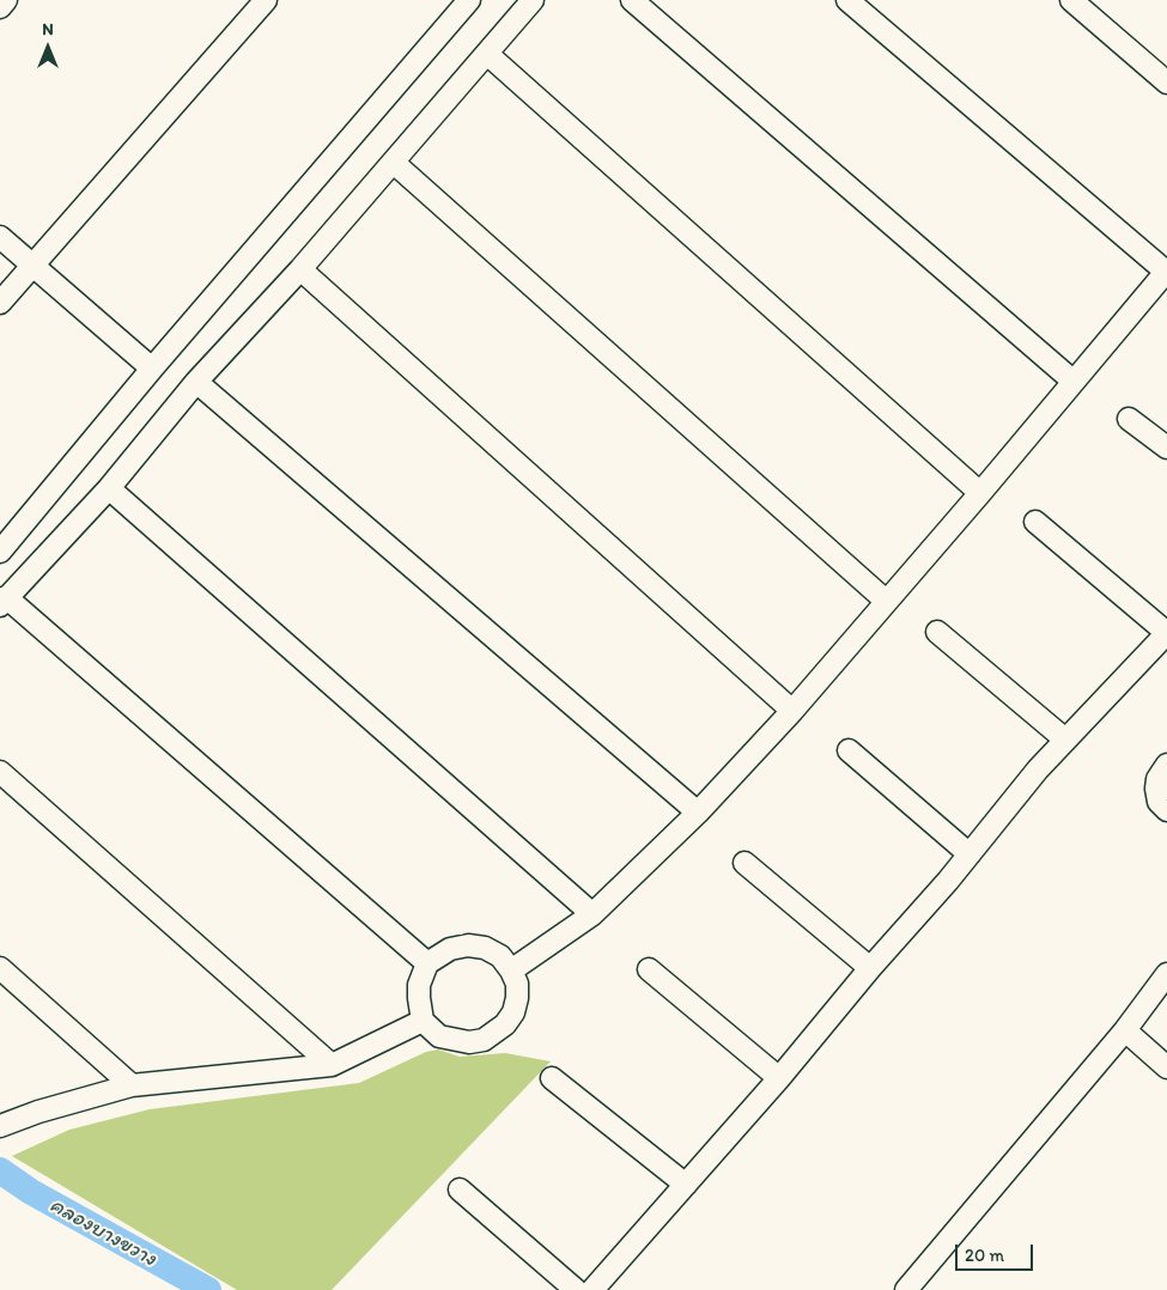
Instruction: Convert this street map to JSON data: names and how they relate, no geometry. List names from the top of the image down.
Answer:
{
  "water": ["คลองบางขวาง"],
  "scale_bar": "20 m",
  "north": "top"
}
